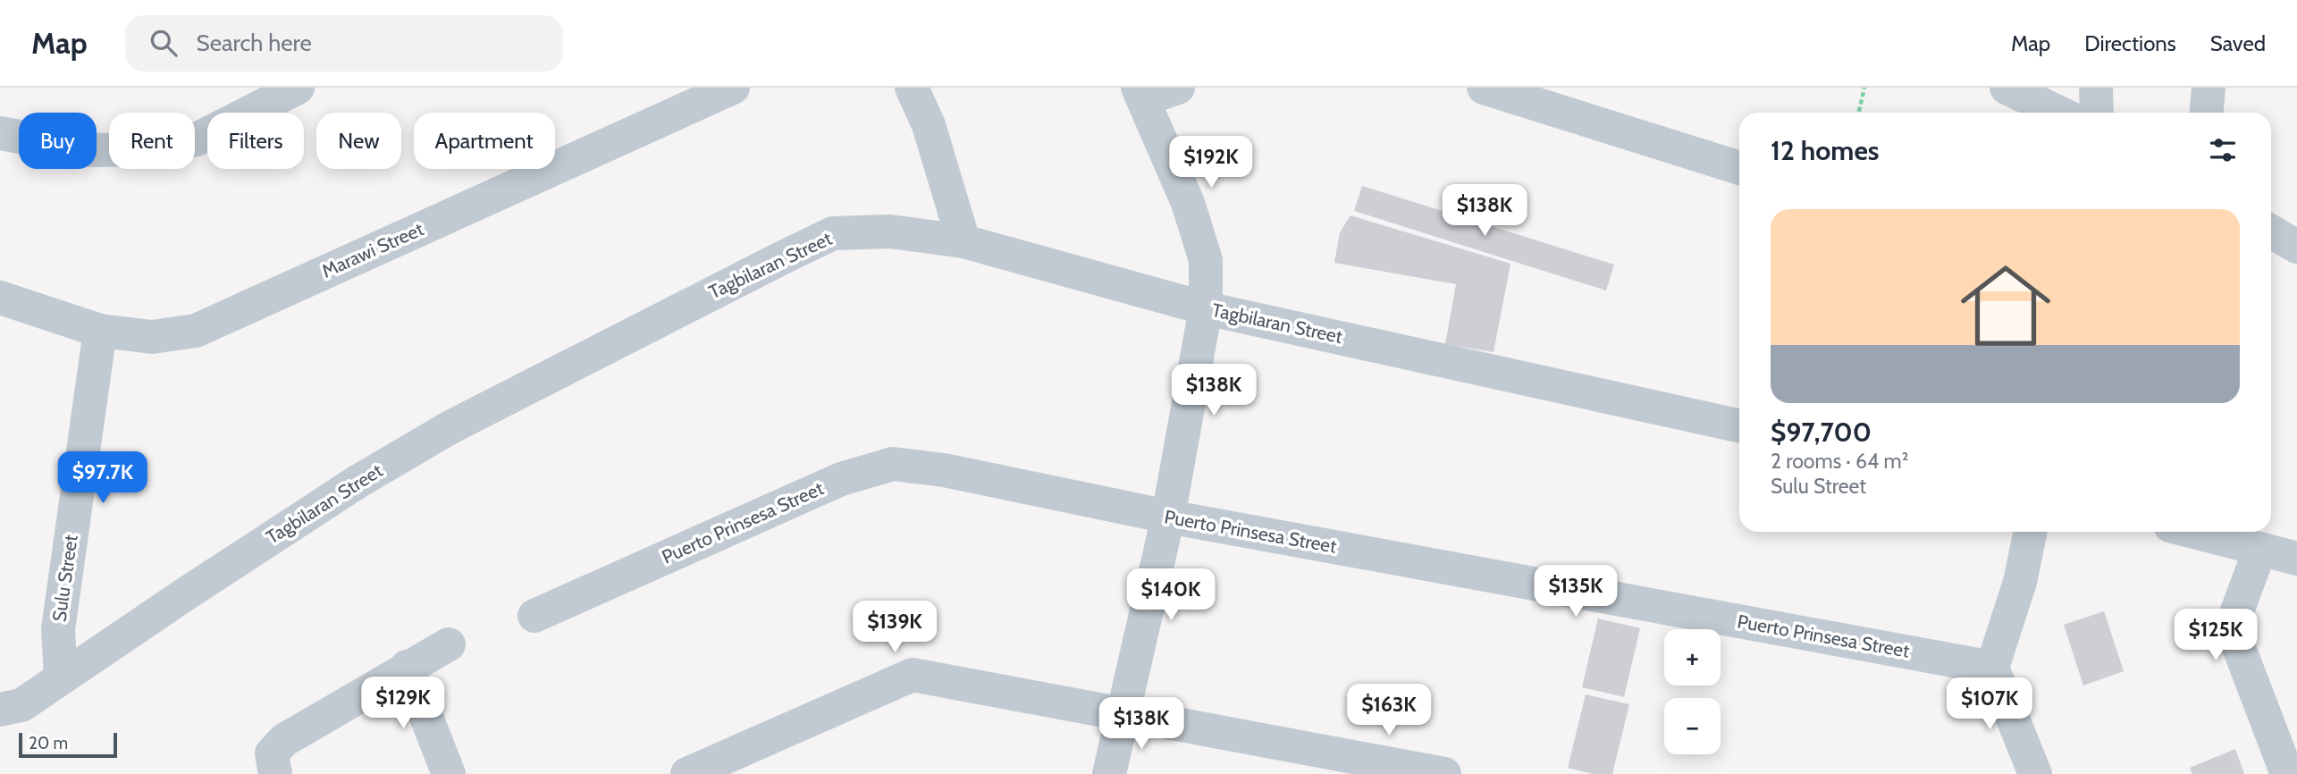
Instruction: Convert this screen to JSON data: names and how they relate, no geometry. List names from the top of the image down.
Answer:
{
  "streets": {
    "street": [
      "Marawi Street",
      "Tagbilaran Street",
      "Puerto Prinsesa Street",
      "Sulu Street"
    ]
  },
  "crossings": [
    ["Marawi Street", "Sulu Street"],
    ["Tagbilaran Street", "Sulu Street"]
  ],
  "scale_bar": "20 m",
  "page": {
    "header": "Map",
    "search": "Search here",
    "nav": ["Map", "Directions", "Saved"],
    "chip": [
      "Buy",
      "Rent",
      "Filters",
      "New",
      "Apartment"
    ],
    "heading": "12 homes",
    "price": [
      "$192K",
      "$138K",
      "$138K",
      "$97.7K",
      "$135K",
      "$140K",
      "$139K",
      "$125K",
      "$129K",
      "$107K",
      "$163K",
      "$138K"
    ],
    "list": [
      {
        "name": "$97,700",
        "note": "2 rooms · 64 m² · Sulu Street"
      }
    ],
    "map_buttons": ["+", "−"],
    "scale": "20 m"
  }
}
